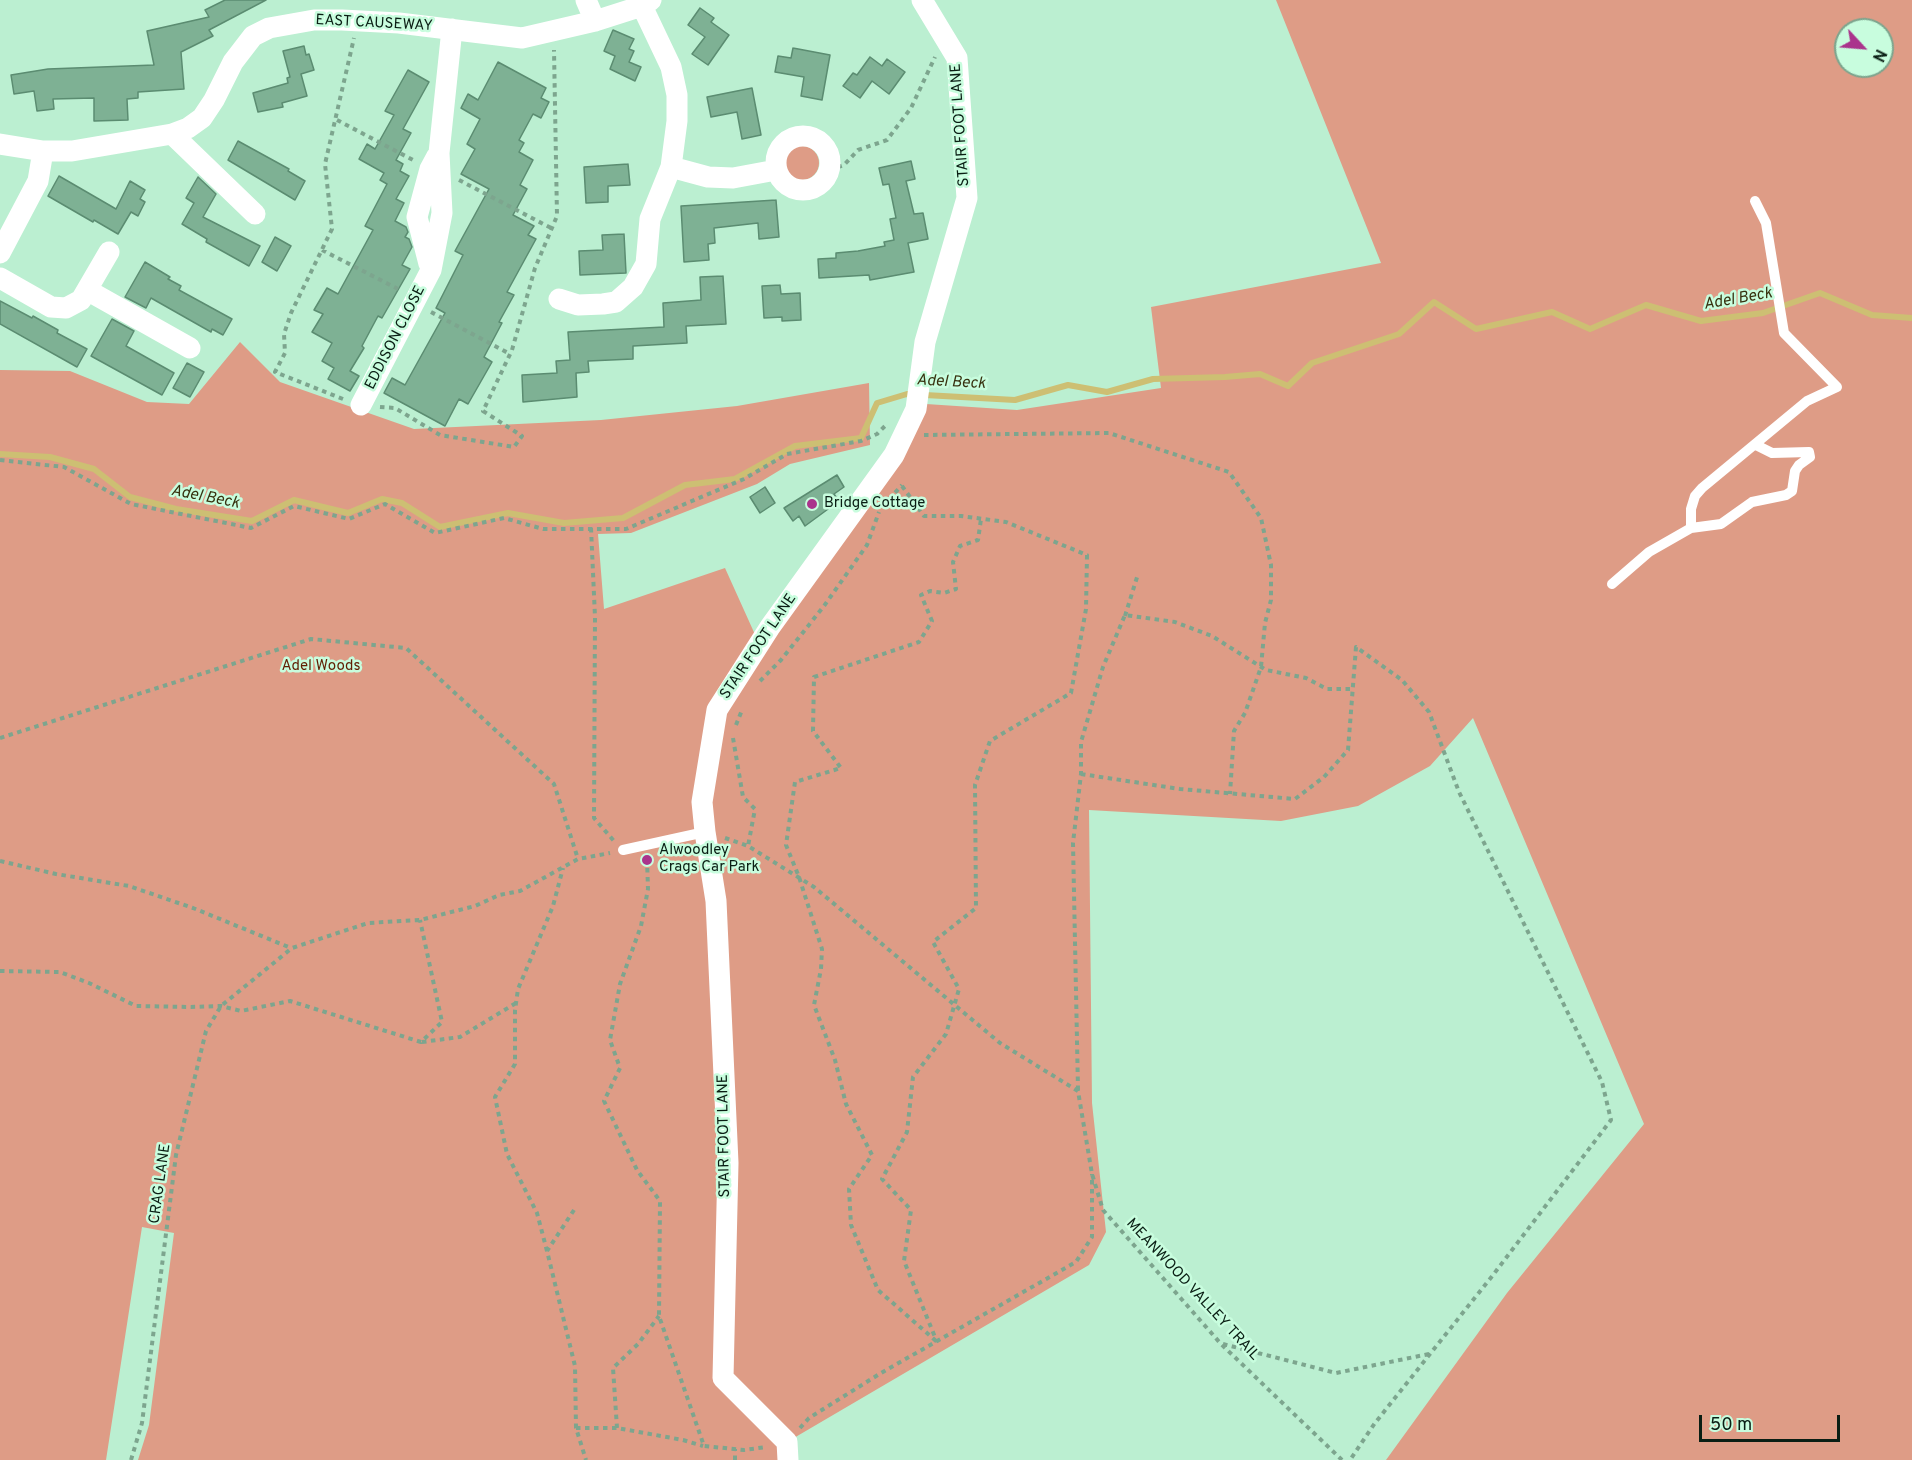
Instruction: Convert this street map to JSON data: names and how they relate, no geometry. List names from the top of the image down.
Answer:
{
  "streets": {
    "street": ["EAST CAUSEWAY", "STAIR FOOT LANE", "EDDISON CLOSE"],
    "path": ["CRAG LANE", "MEANWOOD VALLEY TRAIL"]
  },
  "crossings": [
    ["EAST CAUSEWAY", "EDDISON CLOSE"]
  ],
  "water": ["Adel Beck"],
  "parks": ["Adel Woods"],
  "places": ["Bridge Cottage", "Alwoodley Crags Car Park"],
  "scale_bar": "50 m",
  "north": "bottom right"
}
